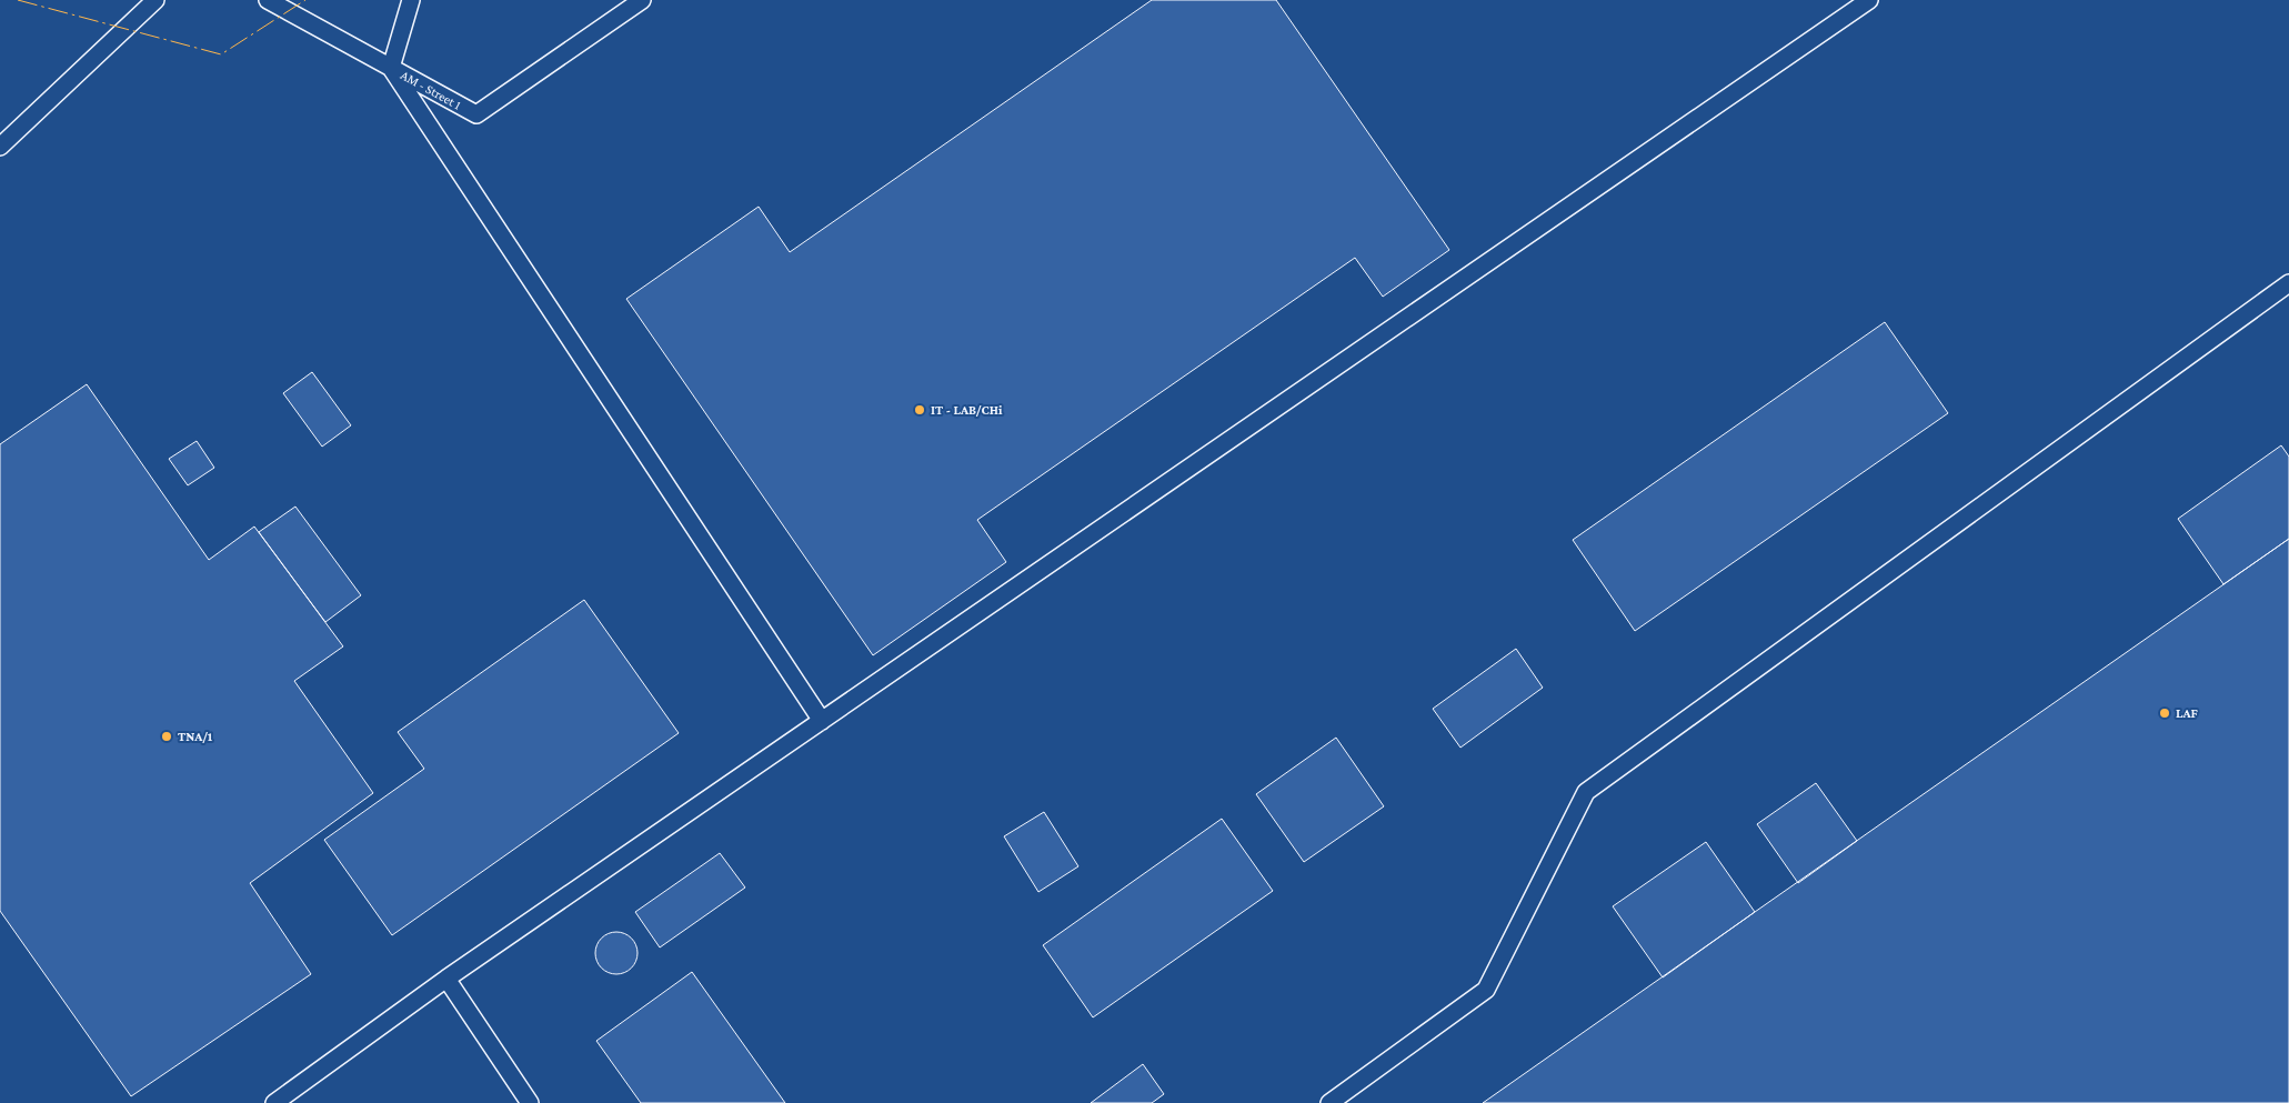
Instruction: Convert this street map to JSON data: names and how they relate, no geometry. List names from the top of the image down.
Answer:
{
  "streets": {
    "lane": ["AM - Street 1"]
  },
  "places": ["IT - LAB/CHi", "LAF", "TNA/1"]
}
